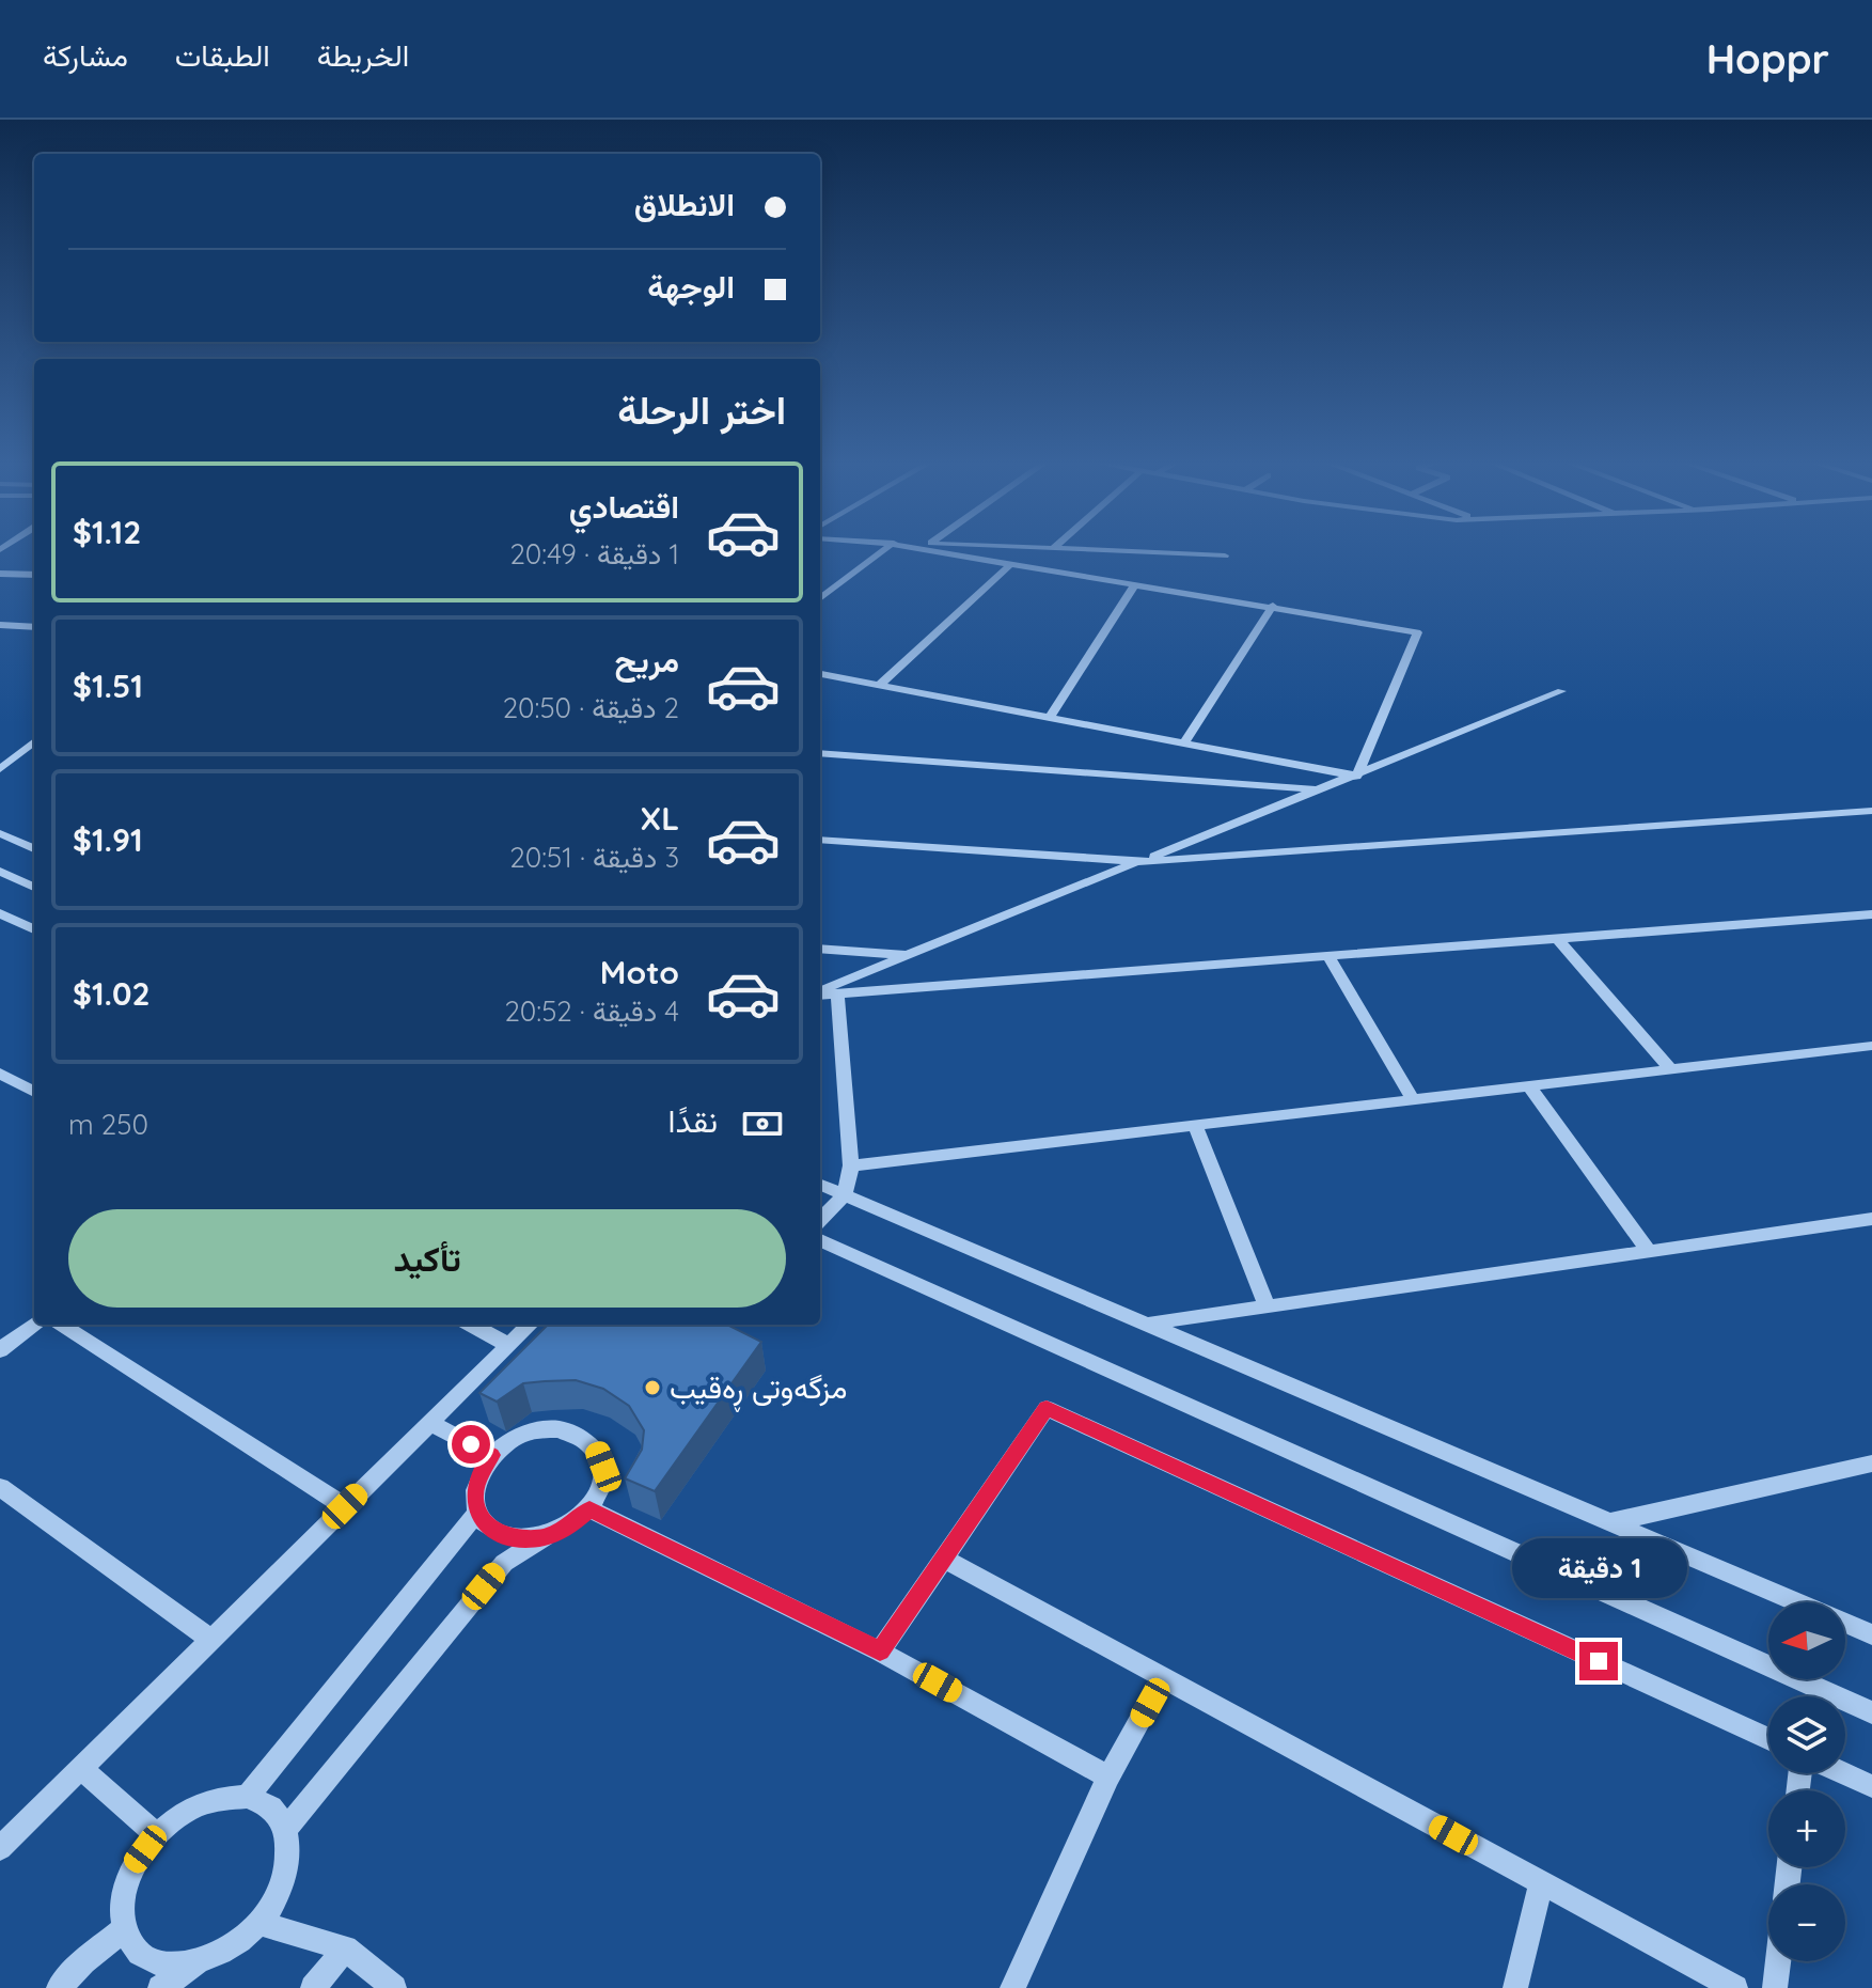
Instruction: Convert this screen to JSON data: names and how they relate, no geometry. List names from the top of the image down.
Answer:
{
  "places": ["مزگەوتی ڕەقیب"],
  "north": "left",
  "page": {
    "header": "Hoppr",
    "nav": ["الخريطة", "الطبقات", "مشاركة"],
    "banner": ["الانطلاق", "الوجهة"],
    "heading": "اختر الرحلة",
    "list": [
      {
        "name": "اقتصادي",
        "note": "1 دقيقة · 20:49",
        "value": "$1.12"
      },
      {
        "name": "مريح",
        "note": "2 دقيقة · 20:50",
        "value": "$1.51"
      },
      {
        "name": "XL",
        "note": "3 دقيقة · 20:51",
        "value": "$1.91"
      },
      {
        "name": "Moto",
        "note": "4 دقيقة · 20:52",
        "value": "$1.02"
      }
    ],
    "pay": ["نقدًا", "250 m"],
    "buttons": "تأكيد",
    "bubble": "1 دقيقة",
    "map_buttons": ["+", "−"]
  }
}
